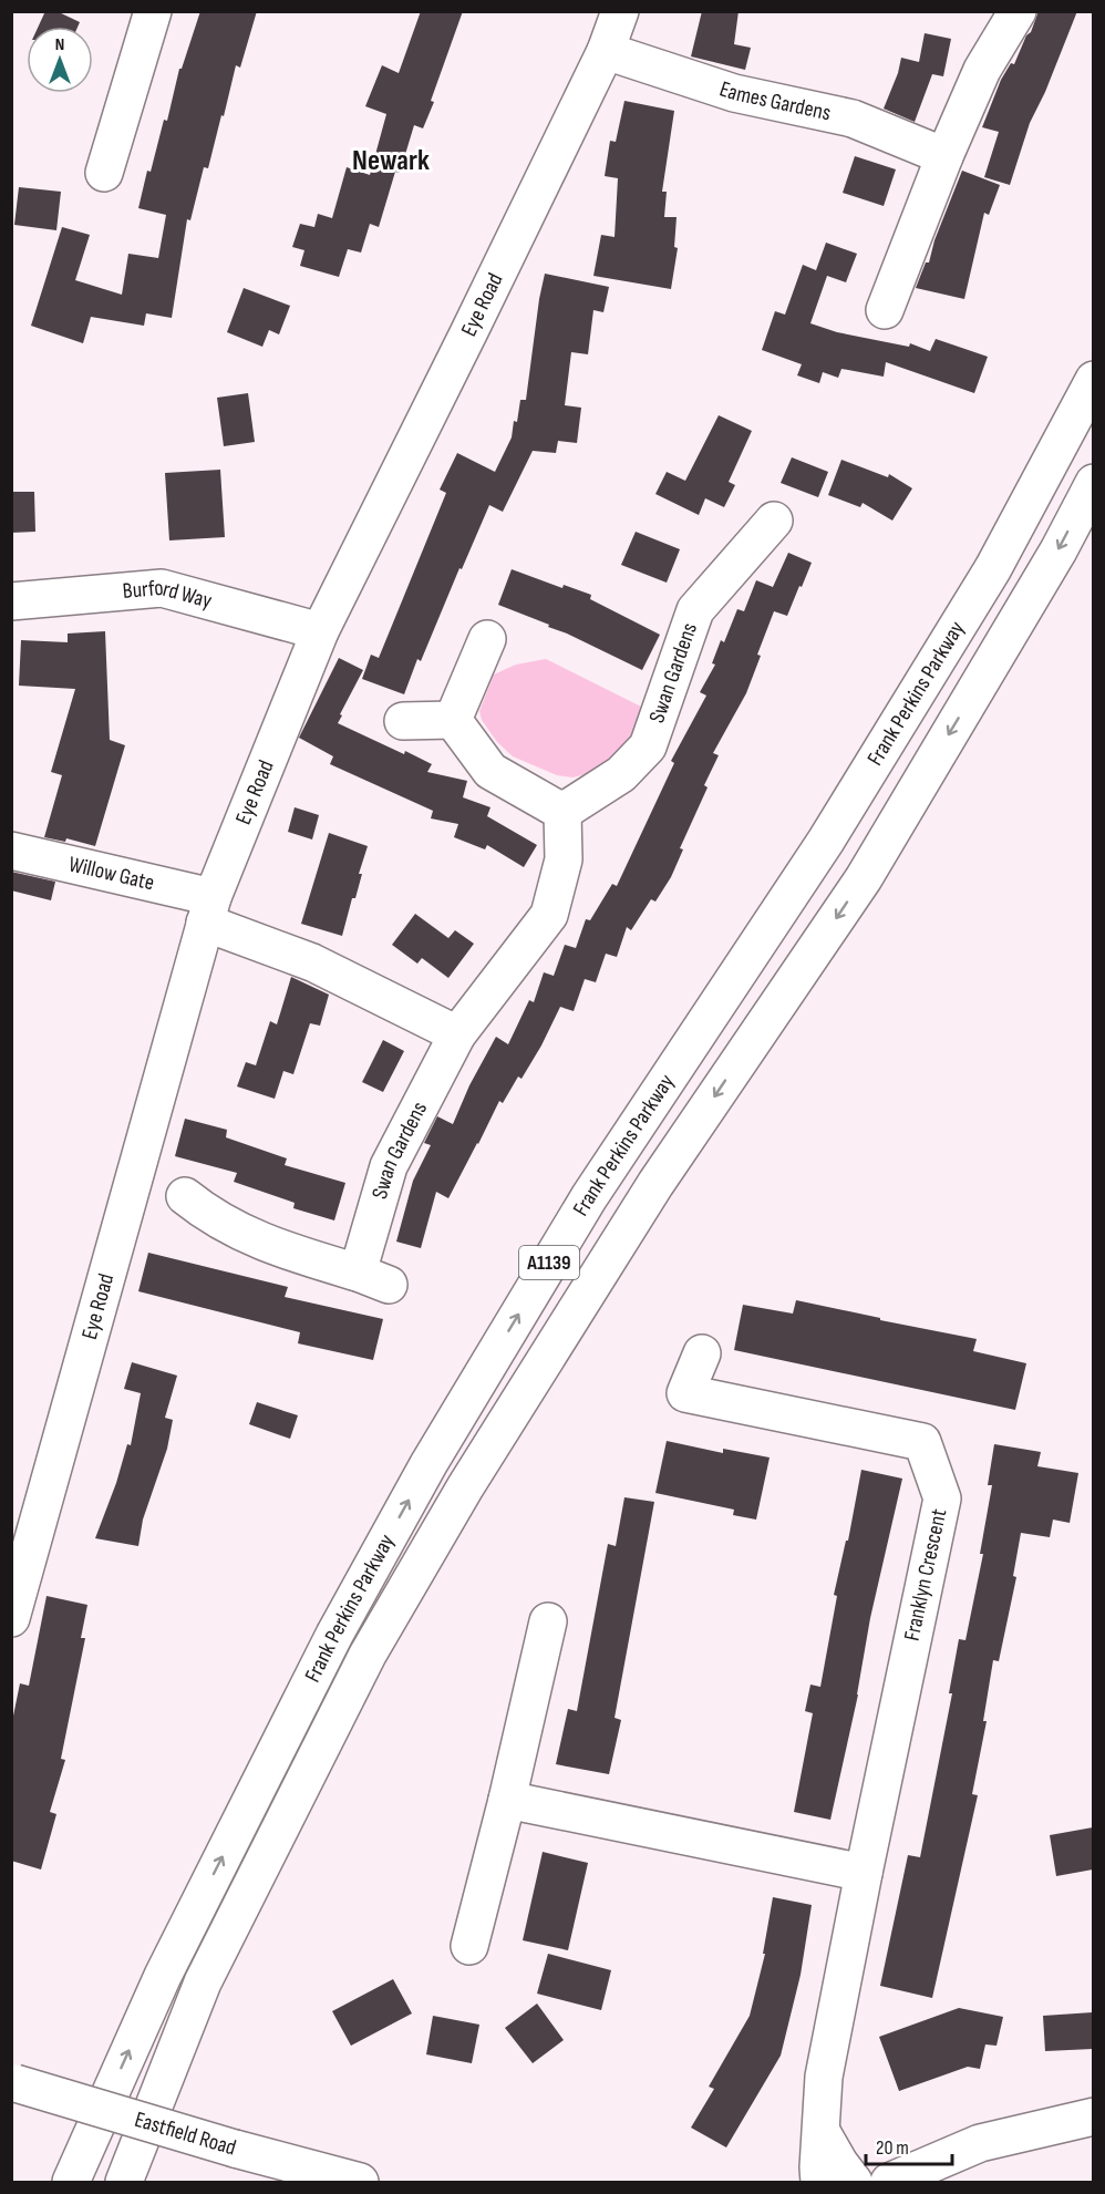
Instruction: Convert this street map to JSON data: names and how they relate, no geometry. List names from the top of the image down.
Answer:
{
  "streets": {
    "main road": [
      "Eames Gardens",
      "Eye Road",
      "Burford Way",
      "Swan Gardens",
      "Frank Perkins Parkway",
      "Willow Gate",
      "A1139",
      "Franklyn Crescent",
      "Eastfield Road"
    ]
  },
  "crossings": [
    ["Eames Gardens", "Eye Road"],
    ["Eye Road", "Burford Way"],
    ["Eye Road", "Willow Gate"]
  ],
  "districts": ["Newark"],
  "scale_bar": "20 m",
  "north": "top"
}
